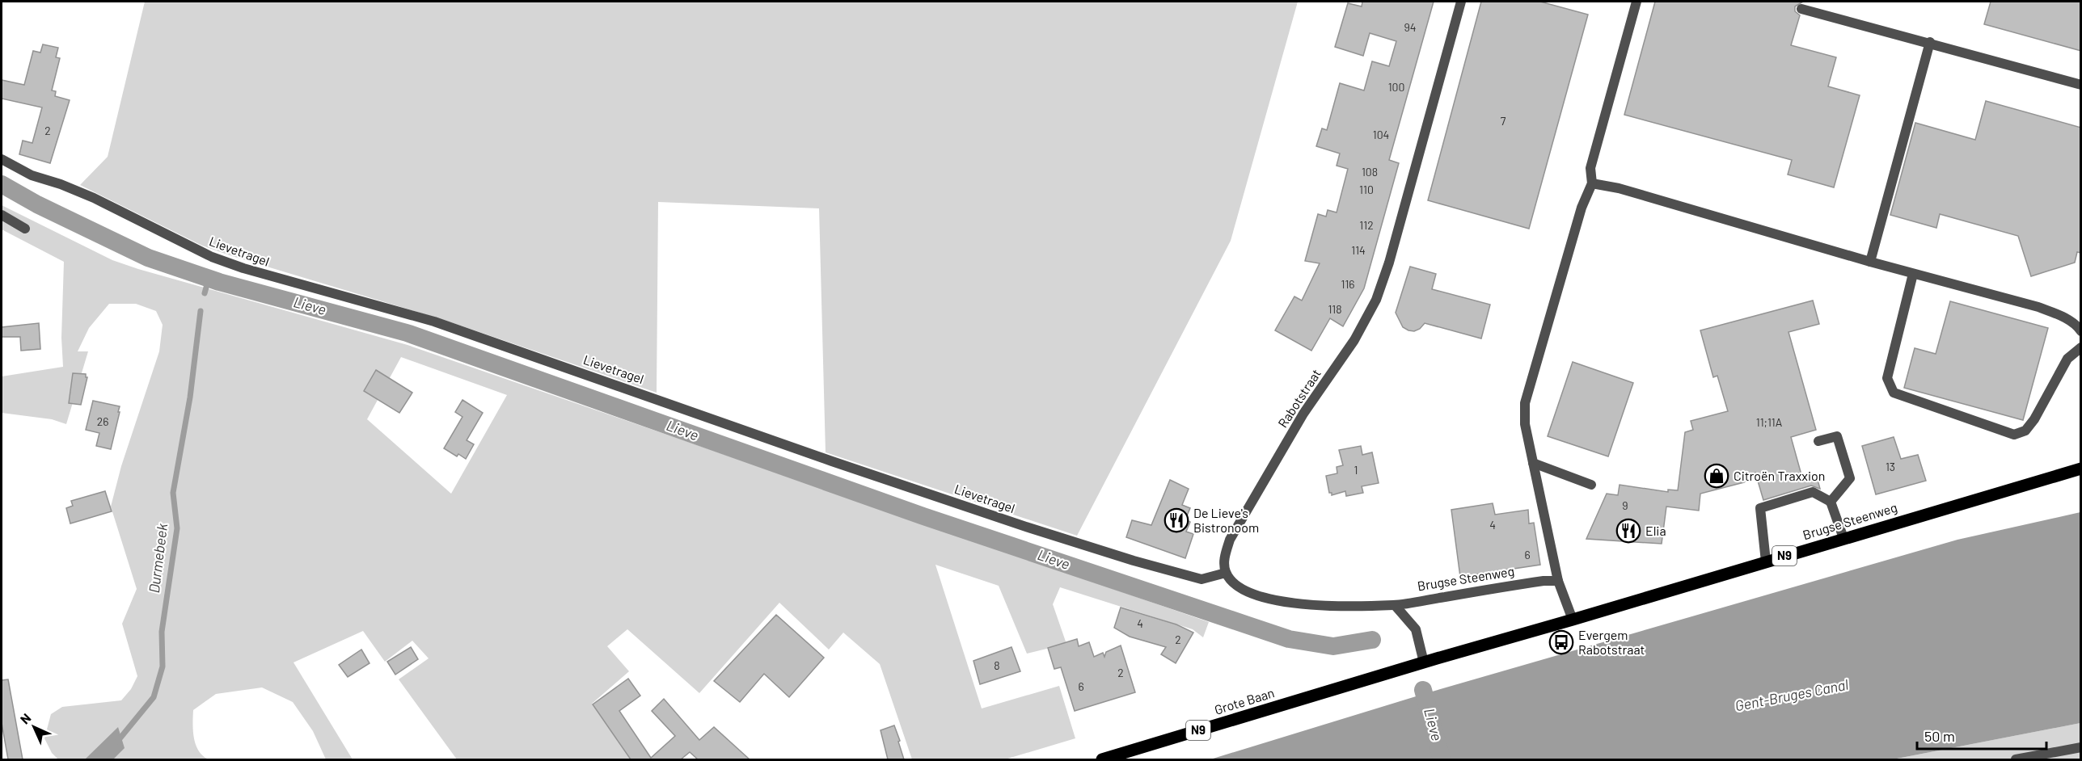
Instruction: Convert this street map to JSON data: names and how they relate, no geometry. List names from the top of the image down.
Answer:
{
  "streets": {
    "main road": ["Brugse Steenweg", "N9", "Grote Baan"],
    "street": ["Lievetragel", "Rabotstraat"]
  },
  "crossings": [
    ["Lievetragel", "Rabotstraat"],
    ["Brugse Steenweg", "Grote Baan"]
  ],
  "water": ["Lieve", "Durmebeek", "Gent-Bruges Canal"],
  "places": {
    "shop": ["Citroën Traxxion"],
    "restaurant": ["De Lieve's Bistronoom", "Elia"],
    "bus stop": ["Evergem Rabotstraat"]
  },
  "house_numbers": [
    "94",
    "100",
    "7",
    "2",
    "104",
    "108",
    "110",
    "112",
    "114",
    "116",
    "118",
    "26",
    "11;11A",
    "13",
    "1",
    "9",
    "4",
    "6",
    "4",
    "2",
    "8",
    "2",
    "6"
  ],
  "scale_bar": "50 m",
  "north": "top left"
}
